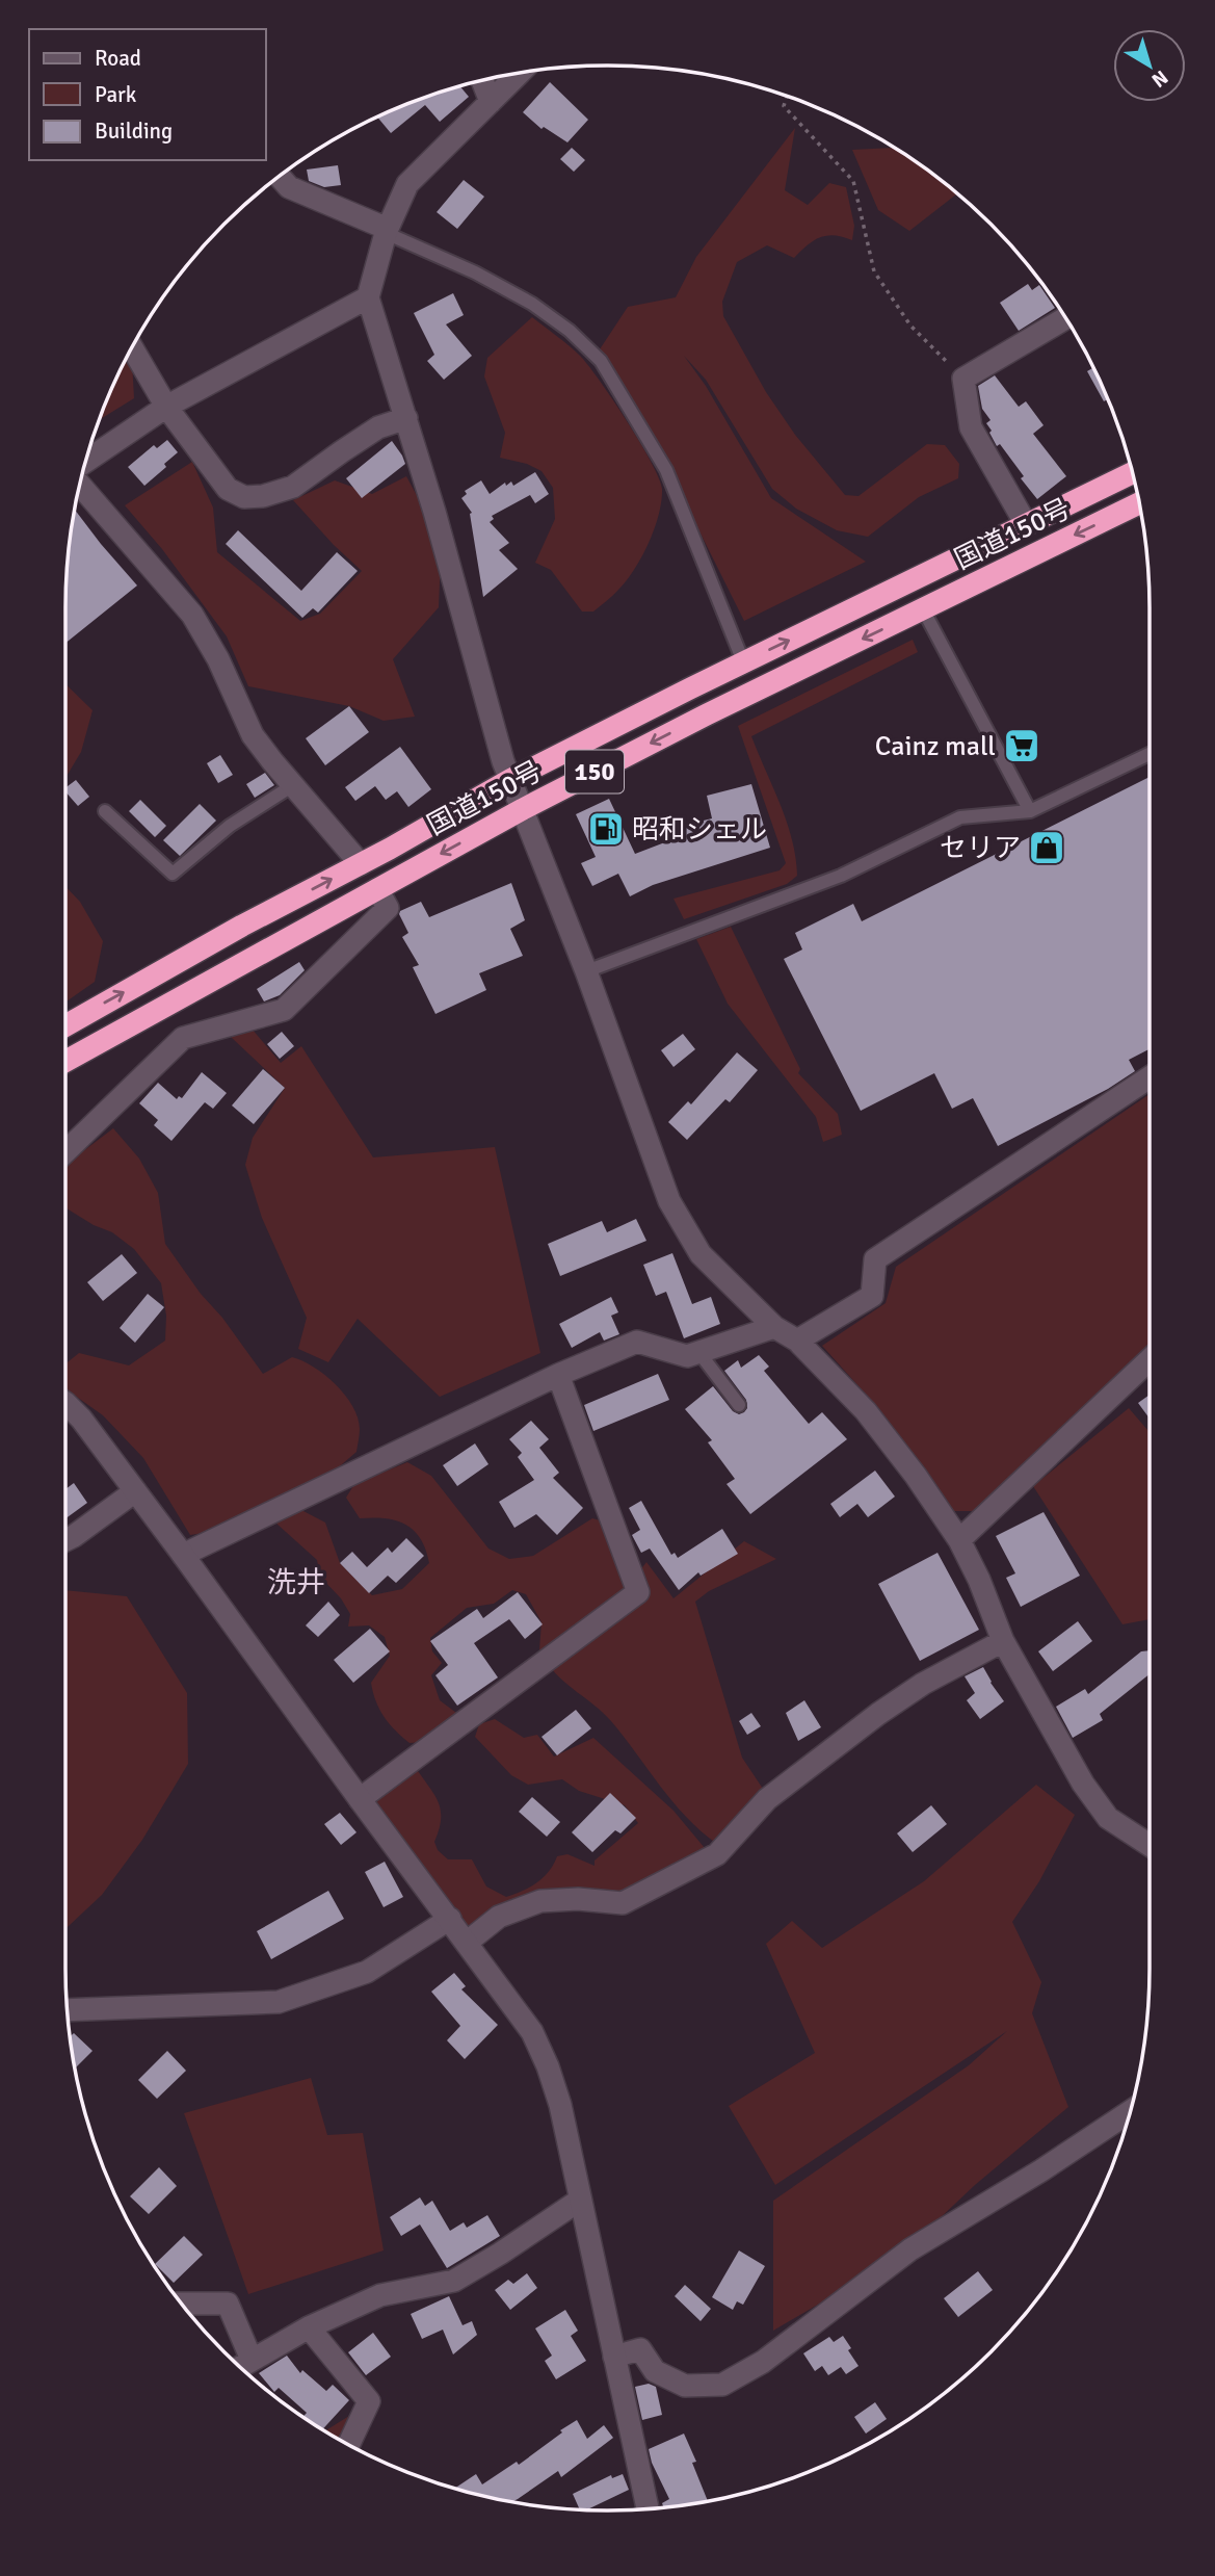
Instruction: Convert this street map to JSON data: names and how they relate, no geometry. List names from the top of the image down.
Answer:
{
  "streets": {
    "highway": ["国道150号", "150"]
  },
  "districts": ["洗井"],
  "places": {
    "supermarket": ["Cainz mall"],
    "fuel station": ["昭和シェル"],
    "shop": ["セリア"]
  },
  "legend": ["Road", "Park", "Building"],
  "north": "bottom right"
}
